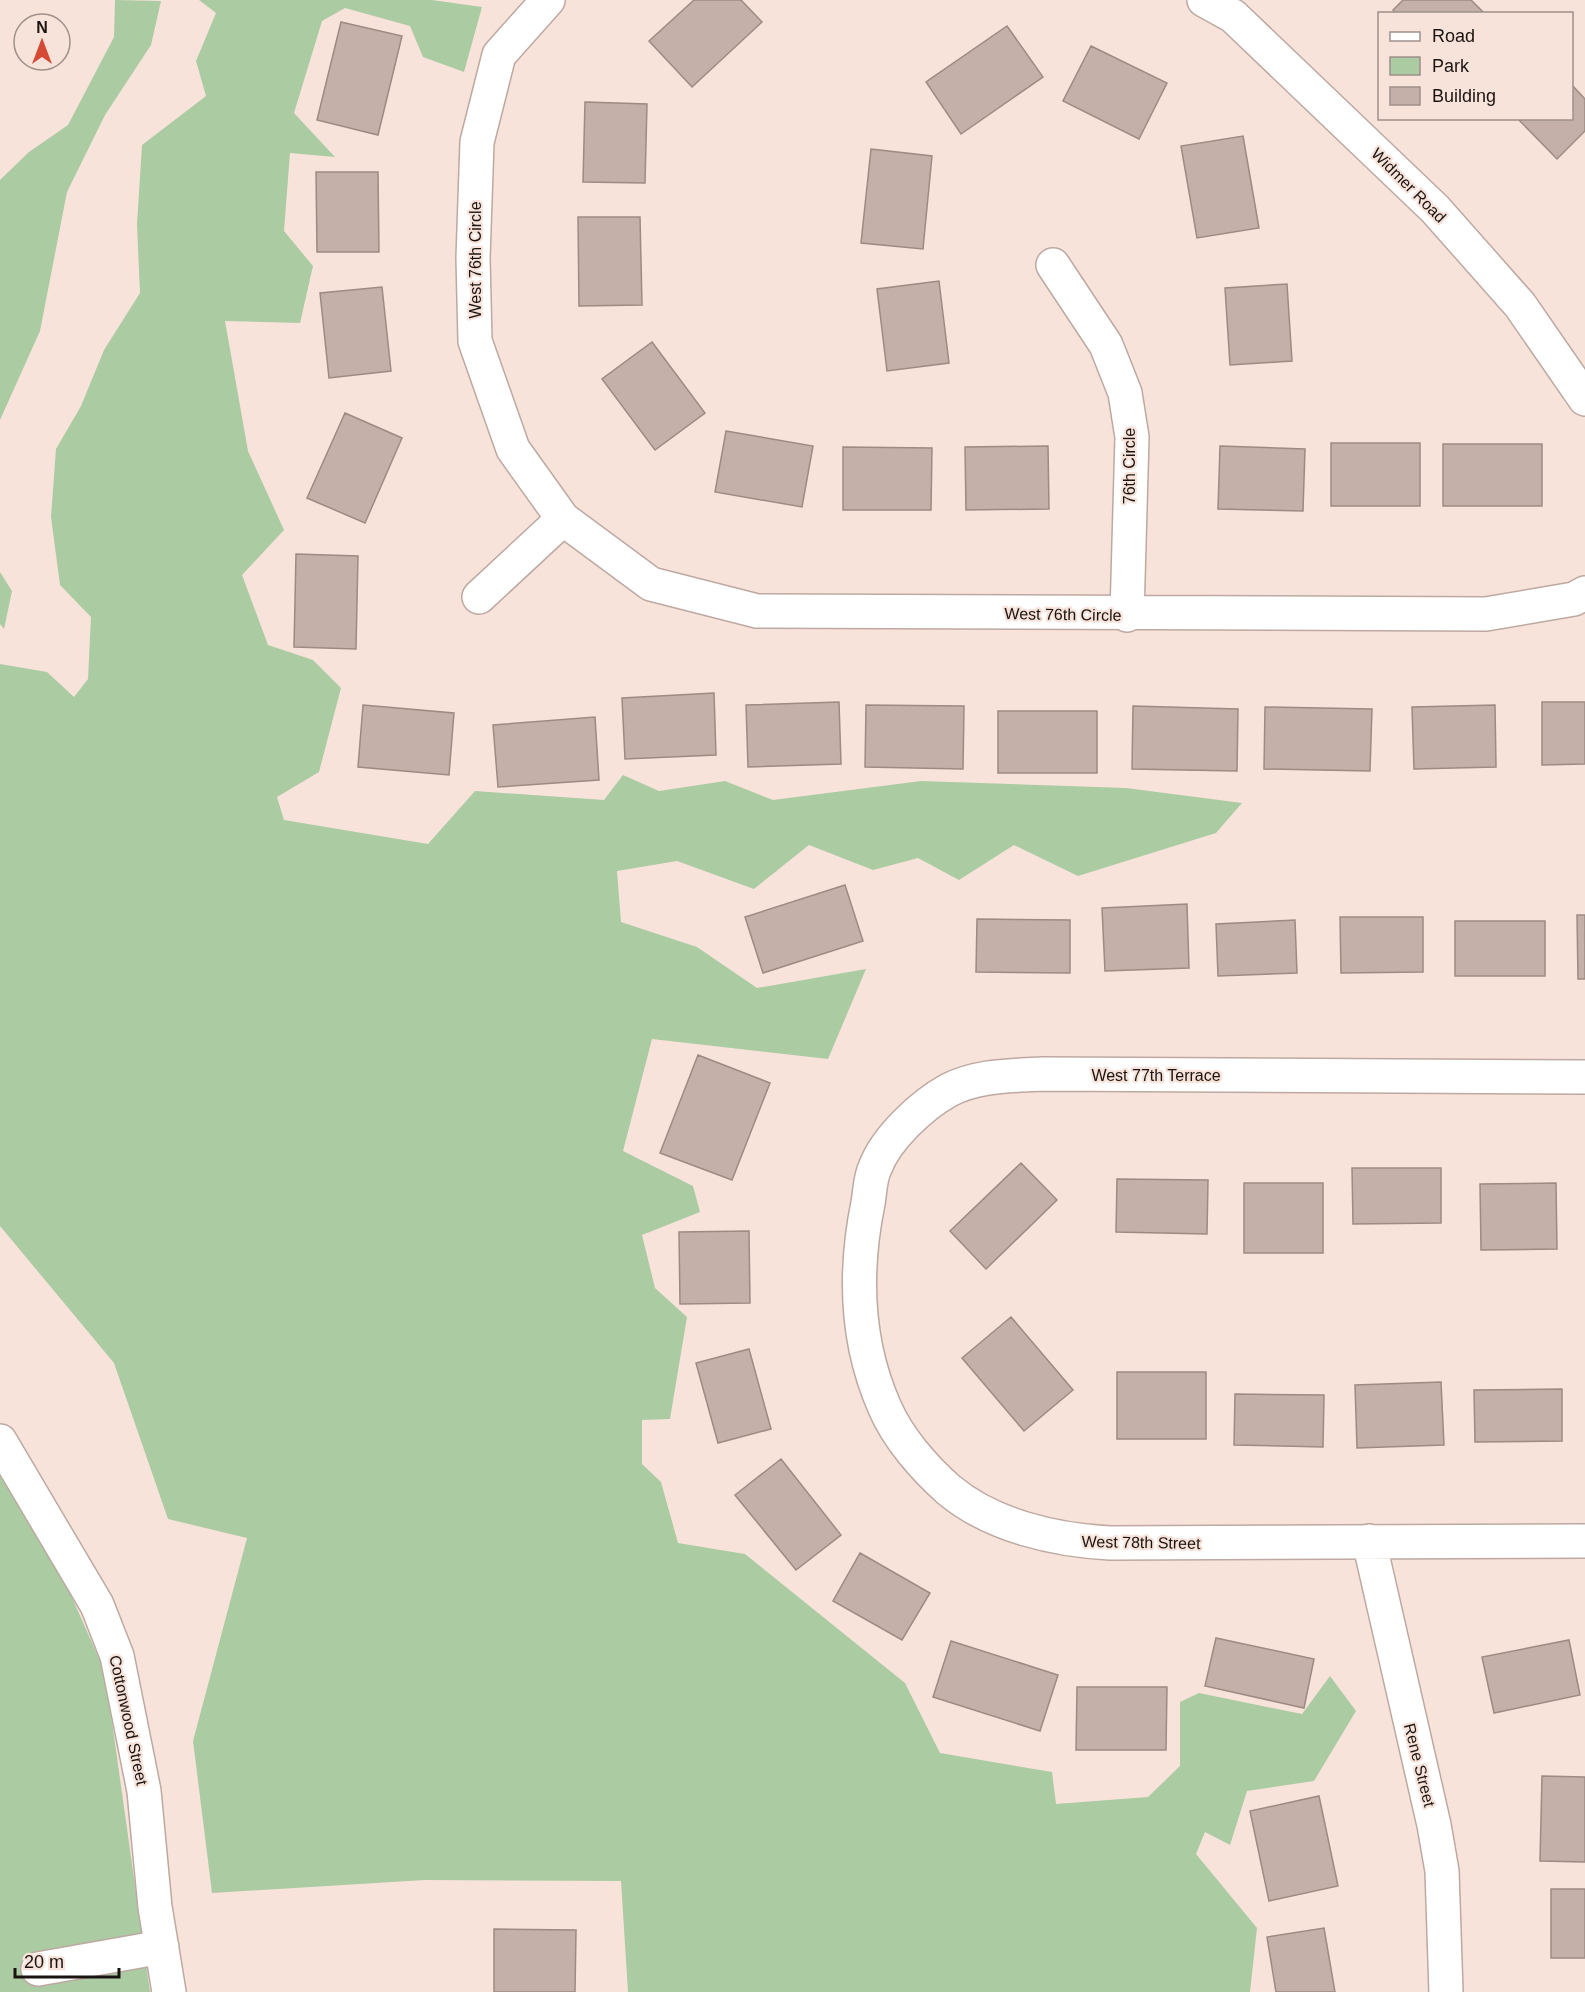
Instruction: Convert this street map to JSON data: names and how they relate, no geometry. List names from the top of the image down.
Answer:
{
  "streets": {
    "street": [
      "Widmer Road",
      "West 76th Circle",
      "76th Circle",
      "West 77th Terrace",
      "West 78th Street",
      "Cottonwood Street",
      "Rene Street"
    ]
  },
  "crossings": [
    ["West 76th Circle", "76th Circle"],
    ["West 77th Terrace", "West 78th Street"],
    ["West 78th Street", "Rene Street"]
  ],
  "legend": ["Road", "Park", "Building"],
  "scale_bar": "20 m",
  "north": "top"
}
